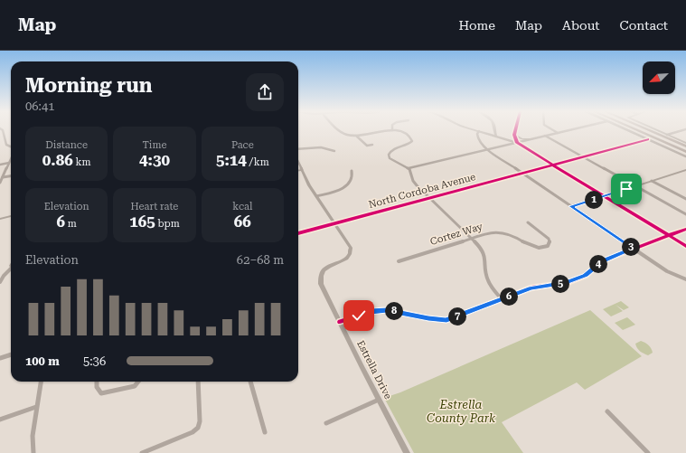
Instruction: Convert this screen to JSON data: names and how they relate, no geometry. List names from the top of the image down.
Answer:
{
  "streets": {
    "street": ["North Cordoba Avenue", "Cortez Way", "Estrella Drive"]
  },
  "crossings": [
    ["North Cordoba Avenue", "Estrella Drive"]
  ],
  "parks": ["Estrella County Park"],
  "north": "bottom left",
  "page": {
    "header": "Map",
    "nav": [
      "Home",
      "Map",
      "About",
      "Contact"
    ],
    "heading": ["Morning run", "06:41"],
    "stats": [
      ["Distance", "0.86 km"],
      ["Time", "4:30"],
      ["Pace", "5:14 /km"],
      ["Elevation", "6 m"],
      ["Heart rate", "165 bpm"],
      ["kcal", "66"]
    ],
    "pins": [
      "1",
      "3",
      "4",
      "5",
      "6",
      "8",
      "7"
    ],
    "chart": ["Elevation", "62–68 m"],
    "list": [
      {
        "name": "100 m",
        "note": "5:36"
      }
    ]
  }
}
